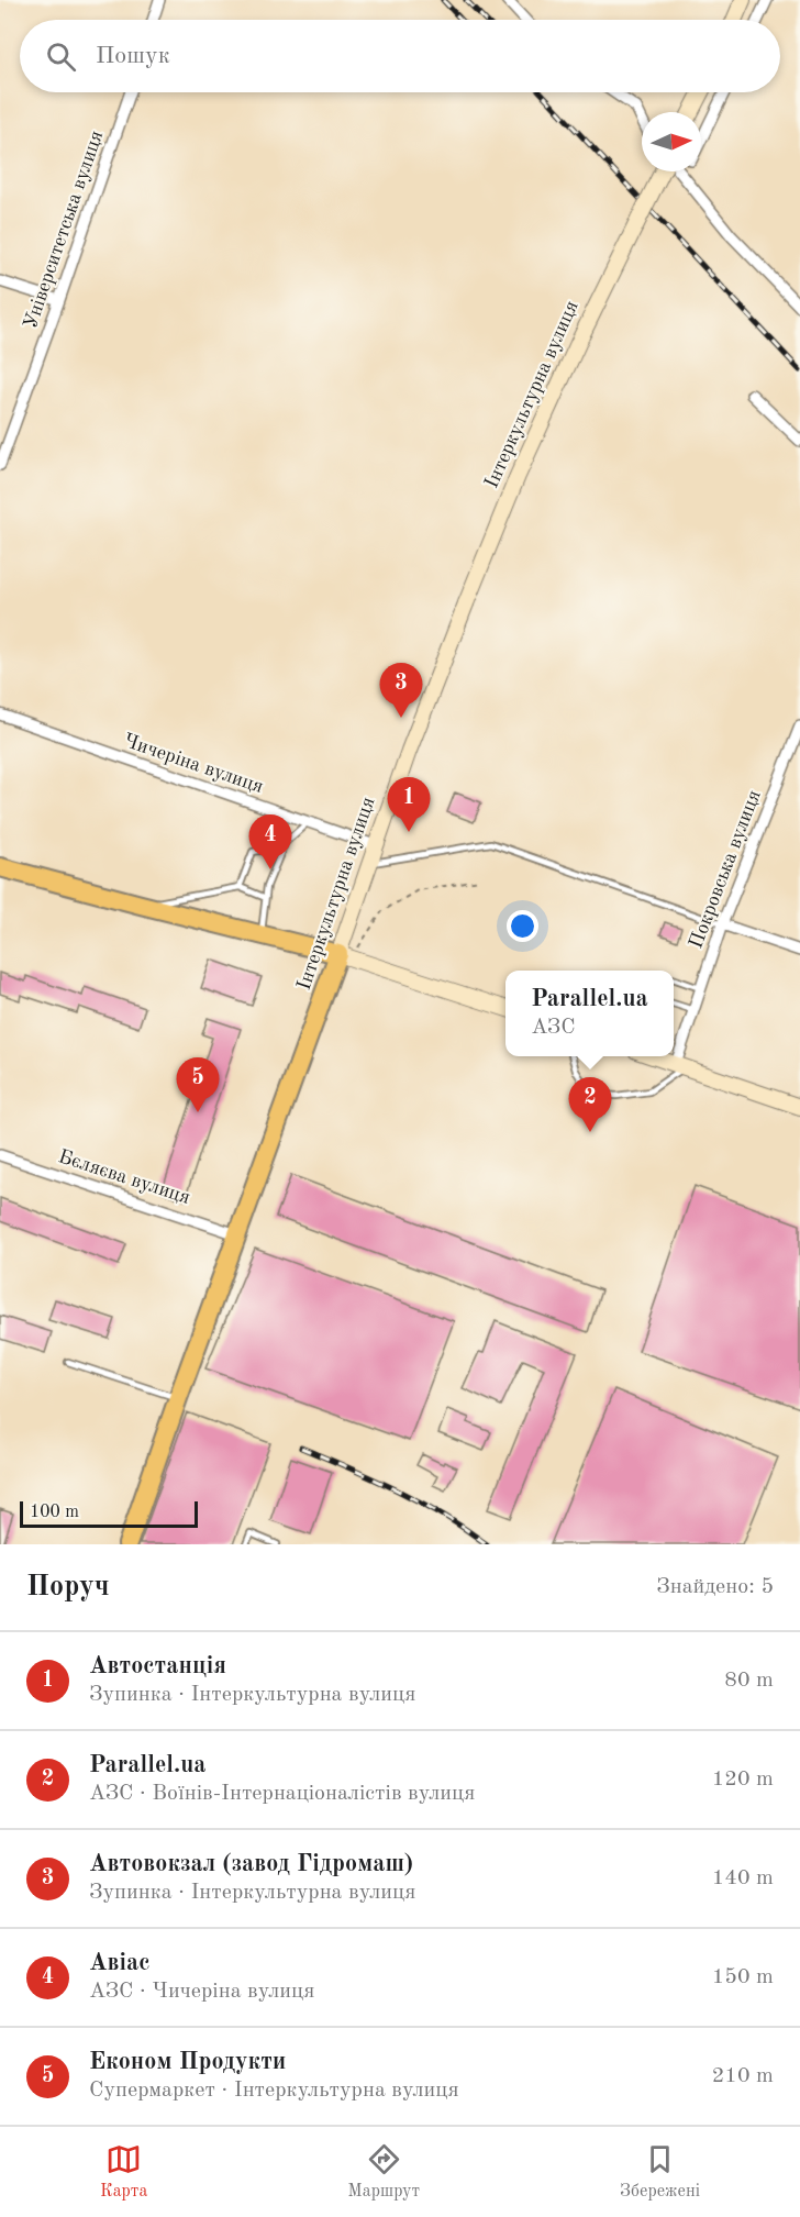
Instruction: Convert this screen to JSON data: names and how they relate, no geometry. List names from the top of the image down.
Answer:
{
  "streets": {
    "highway": ["Інтеркультурна вулиця"],
    "street": [
      "Університетська вулиця",
      "Чичеріна вулиця",
      "Покровська вулиця",
      "Бєляєва вулиця"
    ]
  },
  "crossings": [
    ["Інтеркультурна вулиця", "Чичеріна вулиця"],
    ["Інтеркультурна вулиця", "Бєляєва вулиця"]
  ],
  "scale_bar": "100 m",
  "north": "right",
  "page": {
    "search": "Пошук",
    "pins": [
      "3",
      "1",
      "4",
      "5",
      "2"
    ],
    "popup": ["Parallel.ua", "АЗС"],
    "scale": "100 m",
    "heading": ["Поруч", "Знайдено: 5"],
    "list": [
      {
        "mark": "1",
        "name": "Автостанція",
        "note": "Зупинка · Інтеркультурна вулиця",
        "value": "80 m"
      },
      {
        "mark": "2",
        "name": "Parallel.ua",
        "note": "АЗС · Воїнів-Інтернаціоналістів вулиця",
        "value": "120 m"
      },
      {
        "mark": "3",
        "name": "Автовокзал (завод Гідромаш)",
        "note": "Зупинка · Інтеркультурна вулиця",
        "value": "140 m"
      },
      {
        "mark": "4",
        "name": "Авіас",
        "note": "АЗС · Чичеріна вулиця",
        "value": "150 m"
      },
      {
        "mark": "5",
        "name": "Економ Продукти",
        "note": "Супермаркет · Інтеркультурна вулиця",
        "value": "210 m"
      }
    ],
    "nav": ["Карта", "Маршрут", "Збережені"]
  }
}
